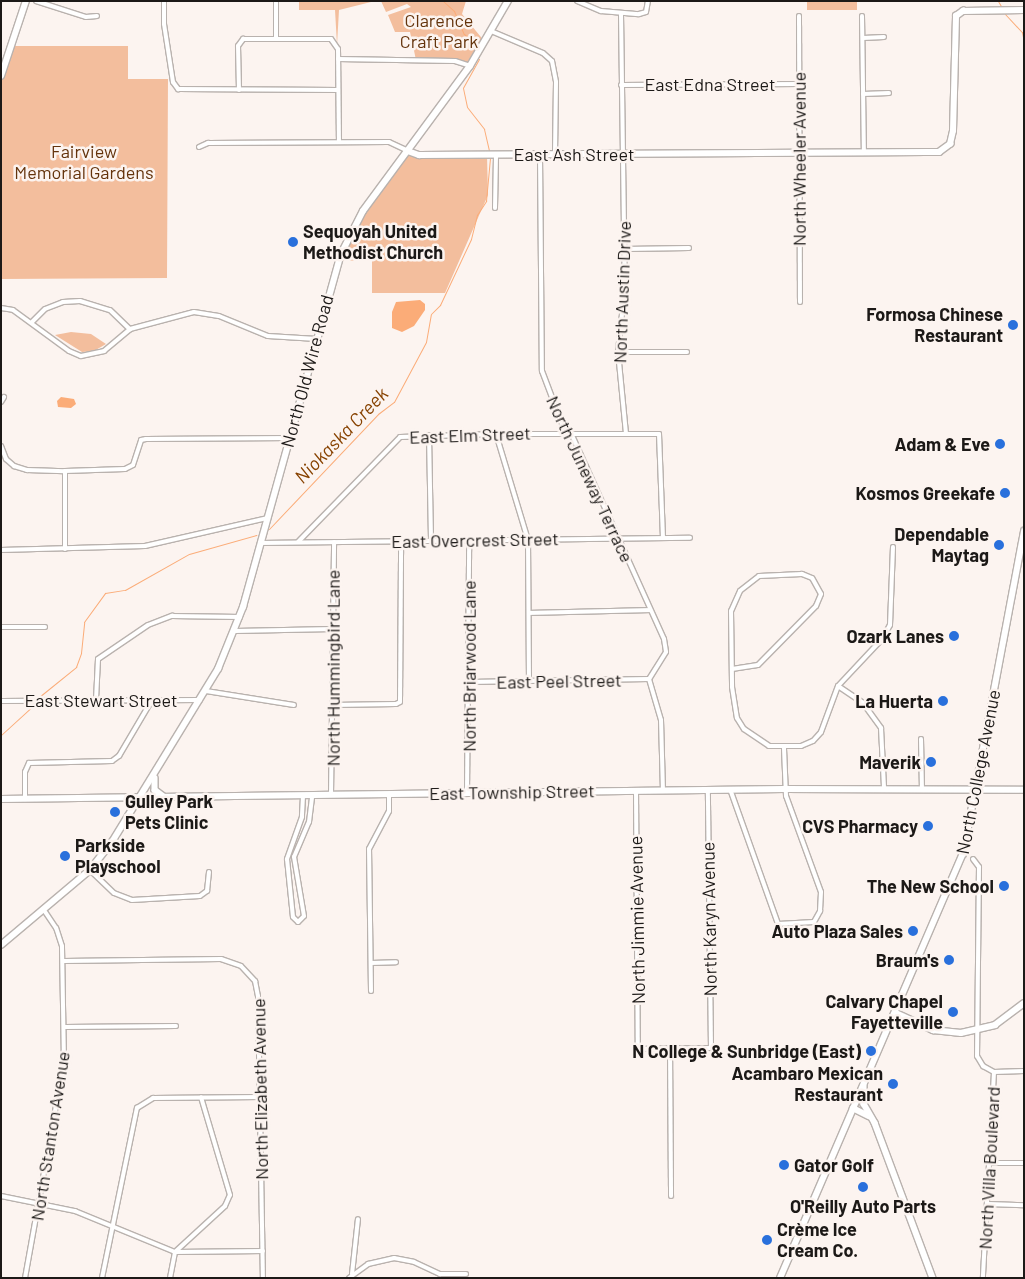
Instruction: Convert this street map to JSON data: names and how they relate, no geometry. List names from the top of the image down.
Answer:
{
  "streets": {
    "main road": ["North College Avenue"],
    "street": [
      "East Edna Street",
      "East Ash Street",
      "North Wheeler Avenue",
      "North Austin Drive",
      "North Old Wire Road",
      "East Elm Street",
      "North Juneway Terrace",
      "East Overcrest Street",
      "North Briarwood Lane",
      "North Hummingbird Lane",
      "East Peel Street",
      "East Stewart Street",
      "East Township Street",
      "North Karyn Avenue",
      "North Jimmie Avenue",
      "North Elizabeth Avenue",
      "North Stanton Avenue",
      "North Villa Boulevard"
    ]
  },
  "crossings": [
    ["East Edna Street", "North Wheeler Avenue"],
    ["East Edna Street", "North Austin Drive"],
    ["East Ash Street", "North Wheeler Avenue"],
    ["East Ash Street", "North Austin Drive"],
    ["East Ash Street", "North Old Wire Road"],
    ["East Ash Street", "North Juneway Terrace"],
    ["North Austin Drive", "East Elm Street"],
    ["North Old Wire Road", "East Overcrest Street"],
    ["North Old Wire Road", "East Stewart Street"],
    ["North Old Wire Road", "East Township Street"],
    ["North Old Wire Road", "North Stanton Avenue"],
    ["East Elm Street", "North Juneway Terrace"],
    ["East Elm Street", "East Overcrest Street"],
    ["North Juneway Terrace", "East Overcrest Street"],
    ["North Juneway Terrace", "East Peel Street"],
    ["East Overcrest Street", "North Briarwood Lane"],
    ["East Overcrest Street", "North Hummingbird Lane"],
    ["North Briarwood Lane", "East Peel Street"],
    ["North Briarwood Lane", "East Township Street"],
    ["North Hummingbird Lane", "East Township Street"],
    ["North College Avenue", "East Township Street"],
    ["East Township Street", "North Karyn Avenue"],
    ["East Township Street", "North Jimmie Avenue"],
    ["North Karyn Avenue", "North Jimmie Avenue"],
    ["North Elizabeth Avenue", "North Stanton Avenue"]
  ],
  "water": ["Niokaska Creek"],
  "parks": ["Clarence Craft Park", "Fairview Memorial Gardens"],
  "places": [
    "Sequoyah United Methodist Church",
    "Formosa Chinese Restaurant",
    "Adam & Eve",
    "Kosmos Greekafe",
    "Dependable Maytag",
    "Ozark Lanes",
    "La Huerta",
    "Maverik",
    "Gulley Park Pets Clinic",
    "CVS Pharmacy",
    "Parkside Playschool",
    "The New School",
    "Auto Plaza Sales",
    "Braum's",
    "Calvary Chapel Fayetteville",
    "N College & Sunbridge (East)",
    "Acambaro Mexican Restaurant",
    "Gator Golf",
    "O'Reilly Auto Parts",
    "Crème Ice Cream Co."
  ]
}
